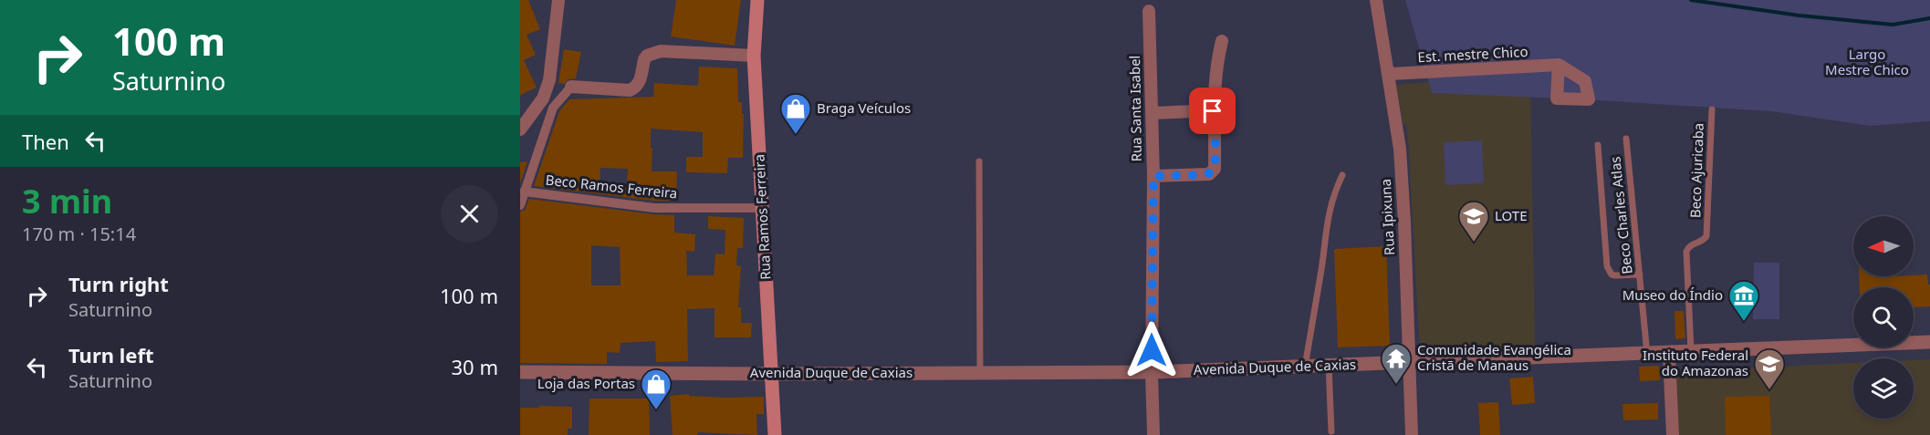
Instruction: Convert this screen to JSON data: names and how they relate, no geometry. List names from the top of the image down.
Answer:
{
  "streets": {
    "main road": ["Rua Ramos Ferreira"],
    "street": [
      "Est. mestre Chico",
      "Rua Santa Isabel",
      "Beco Ramos Ferreira",
      "Rua Ipixuna",
      "Avenida Duque de Caxias"
    ],
    "lane": ["Beco Ajuricaba", "Beco Charles Atlas"]
  },
  "crossings": [
    ["Est. mestre Chico", "Rua Ipixuna"],
    ["Rua Santa Isabel", "Avenida Duque de Caxias"],
    ["Beco Ajuricaba", "Avenida Duque de Caxias"],
    ["Beco Ramos Ferreira", "Rua Ramos Ferreira"],
    ["Beco Charles Atlas", "Avenida Duque de Caxias"],
    ["Rua Ramos Ferreira", "Avenida Duque de Caxias"],
    ["Rua Ipixuna", "Avenida Duque de Caxias"]
  ],
  "parks": ["Largo Mestre Chico"],
  "places": {
    "shop": ["Braga Veículos", "Loja das Portas"],
    "school or university": ["LOTE", "Instituto Federal do Amazonas"],
    "museum": ["Museo do Índio"],
    "temple": ["Comunidade Evangélica Cristã de Manaus"]
  },
  "north": "left",
  "page": {
    "turn": ["100 m", "Saturnino"],
    "then": "Then",
    "heading": ["3 min", "170 m · 15:14"],
    "list": [
      {
        "name": "Turn right",
        "note": "Saturnino",
        "value": "100 m"
      },
      {
        "name": "Turn left",
        "note": "Saturnino",
        "value": "30 m"
      }
    ]
  }
}
